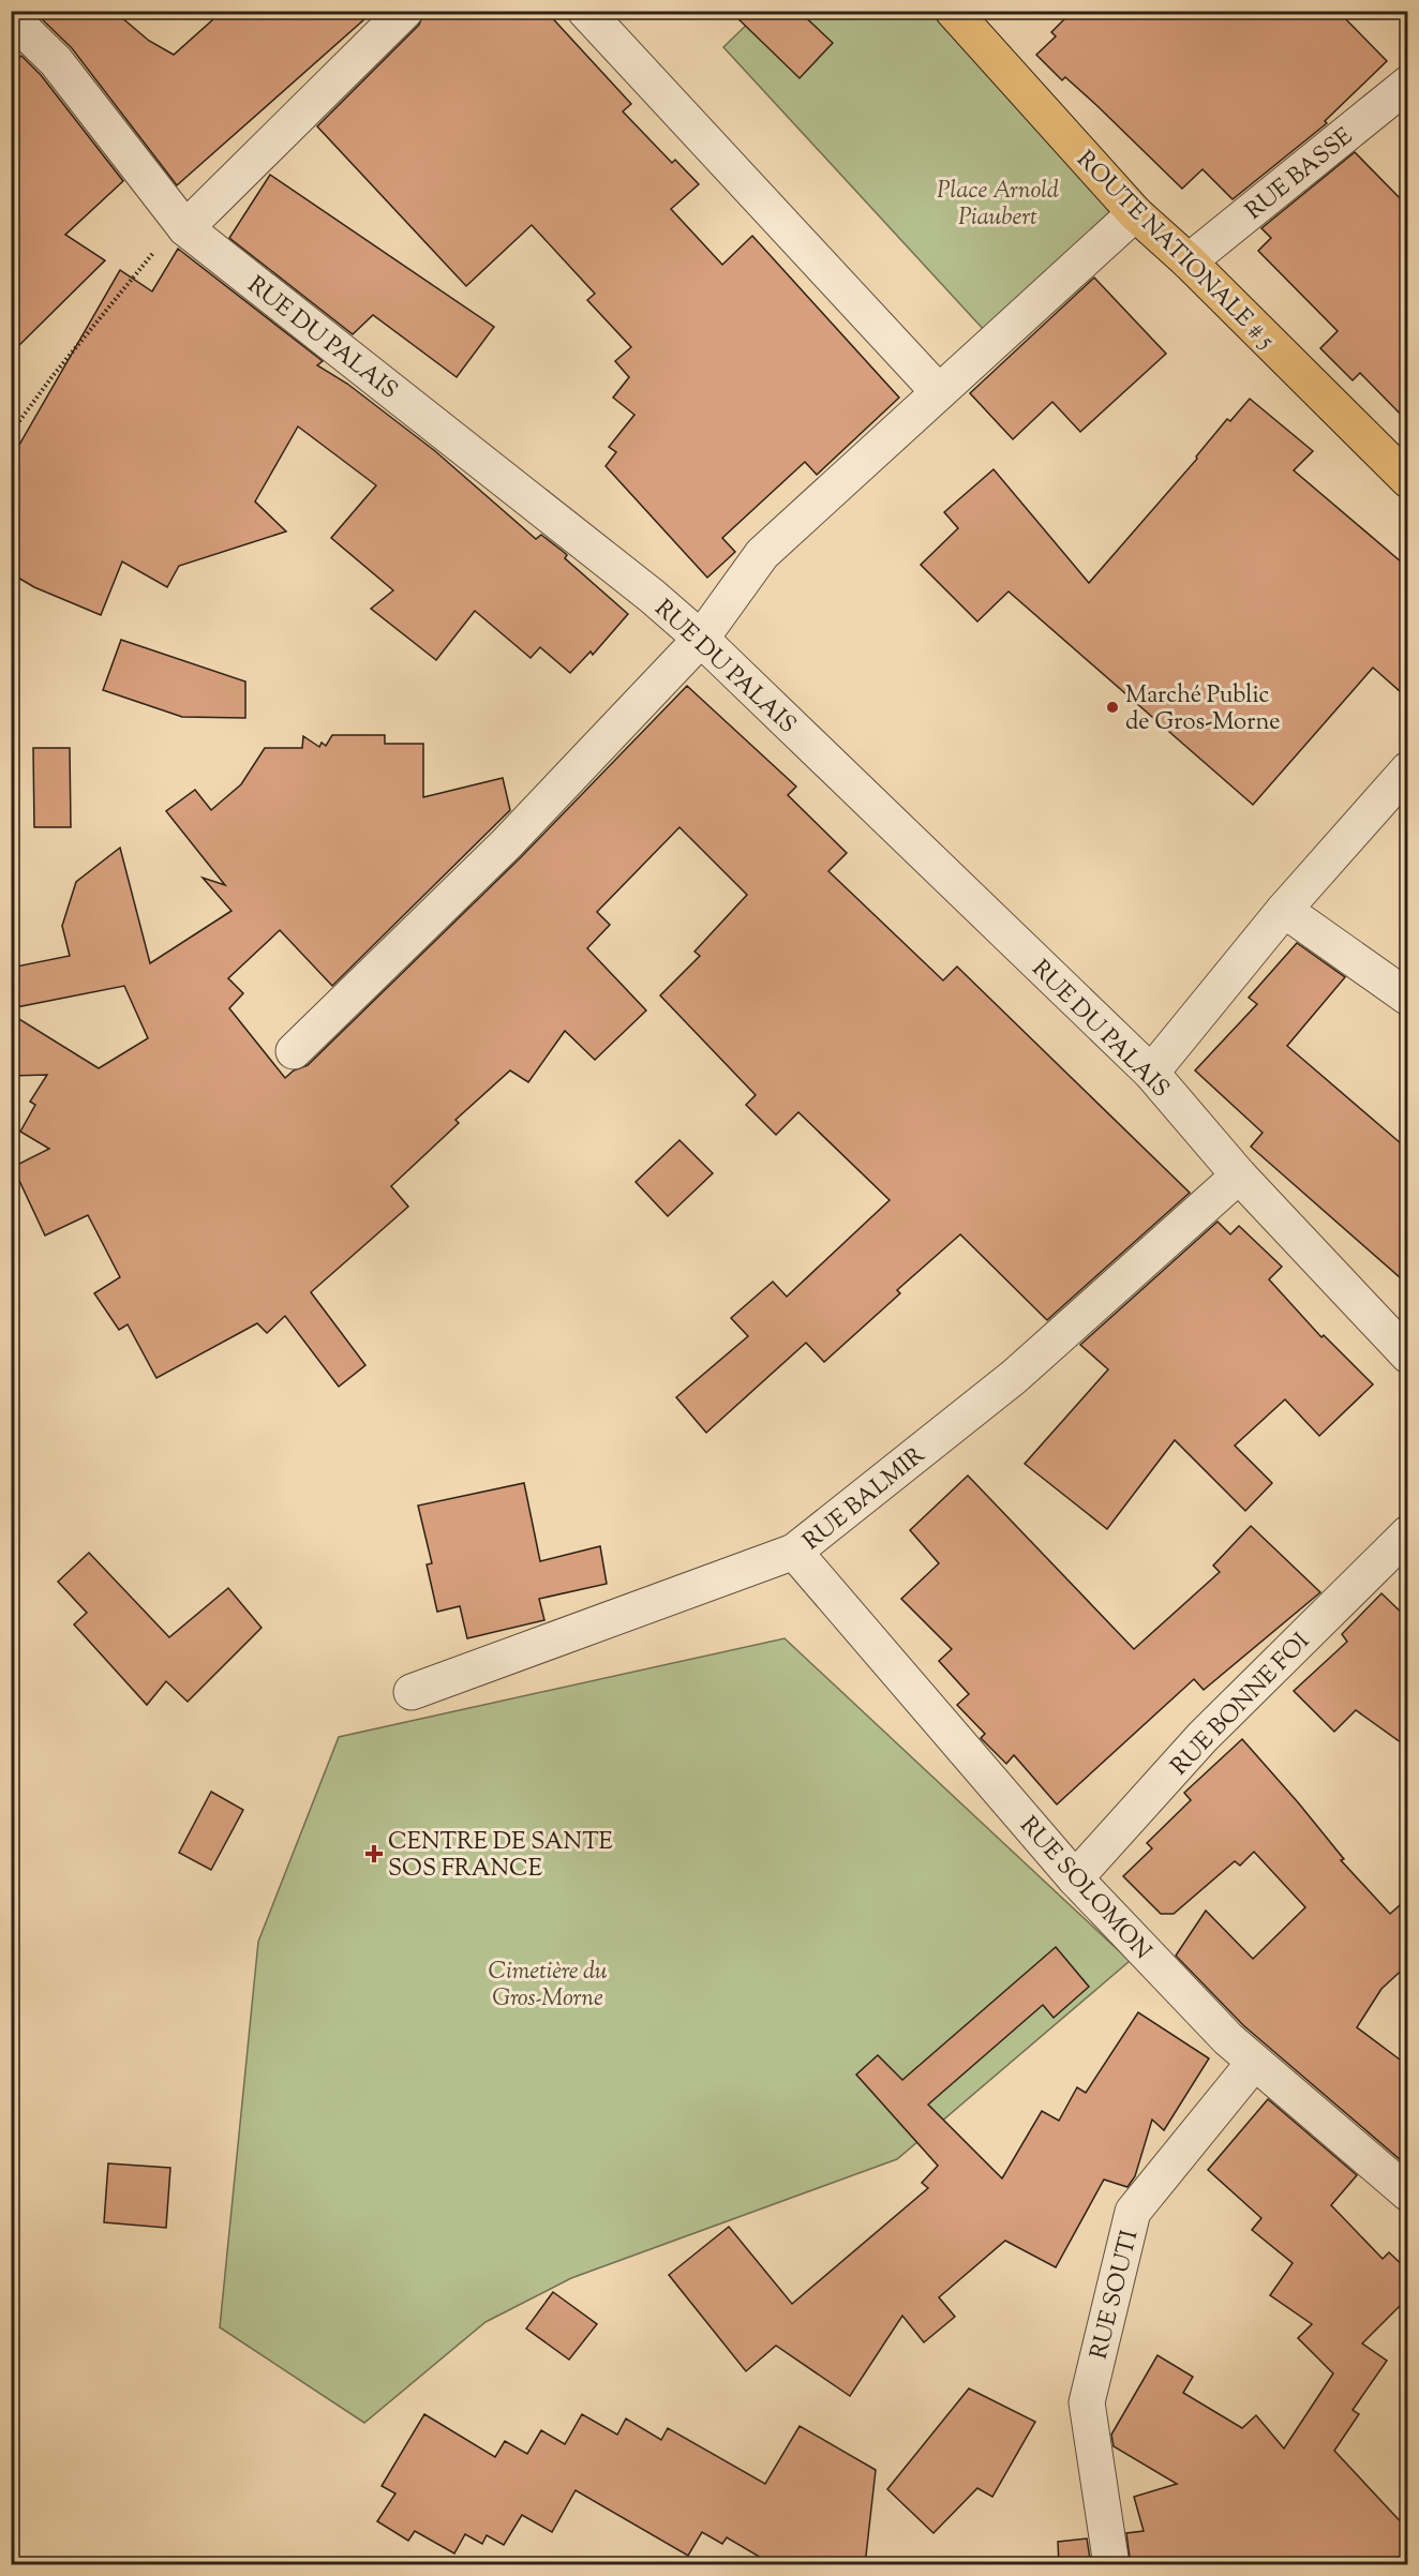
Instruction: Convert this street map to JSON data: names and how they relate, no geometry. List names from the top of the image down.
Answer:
{
  "streets": {
    "main road": ["ROUTE NATIONALE # 5"],
    "street": [
      "RUE BASSE",
      "RUE DU PALAIS",
      "RUE BALMIR",
      "RUE BONNE FOI",
      "RUE SOLOMON",
      "RUE SOUTI"
    ]
  },
  "crossings": [
    ["RUE BASSE", "ROUTE NATIONALE # 5"],
    ["RUE DU PALAIS", "RUE BALMIR"],
    ["RUE BALMIR", "RUE SOLOMON"],
    ["RUE BONNE FOI", "RUE SOLOMON"],
    ["RUE SOLOMON", "RUE SOUTI"]
  ],
  "parks": ["Place Arnold Piaubert", "Cimetière du Gros-Morne"],
  "places": {
    "other": ["Marché Public de Gros-Morne"],
    "health": ["CENTRE DE SANTE SOS FRANCE"]
  }
}
